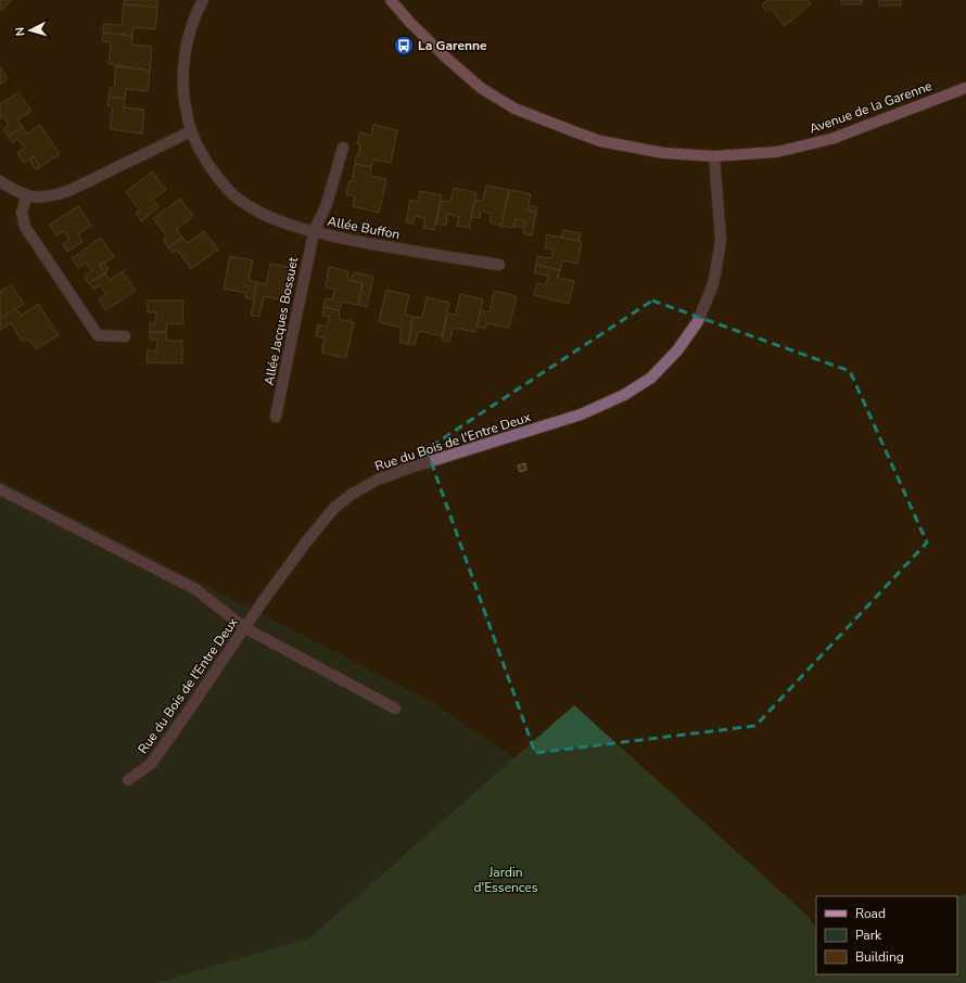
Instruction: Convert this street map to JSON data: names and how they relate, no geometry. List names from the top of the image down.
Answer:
{
  "streets": {
    "street": [
      "Avenue de la Garenne",
      "Allée Buffon",
      "Allée Jacques Bossuet",
      "Rue du Bois de l'Entre Deux"
    ]
  },
  "crossings": [
    ["Avenue de la Garenne", "Rue du Bois de l'Entre Deux"],
    ["Allée Buffon", "Allée Jacques Bossuet"]
  ],
  "parks": ["Jardin d'Essences"],
  "places": {
    "bus stop": ["La Garenne"]
  },
  "legend": ["Road", "Park", "Building"],
  "north": "left"
}
